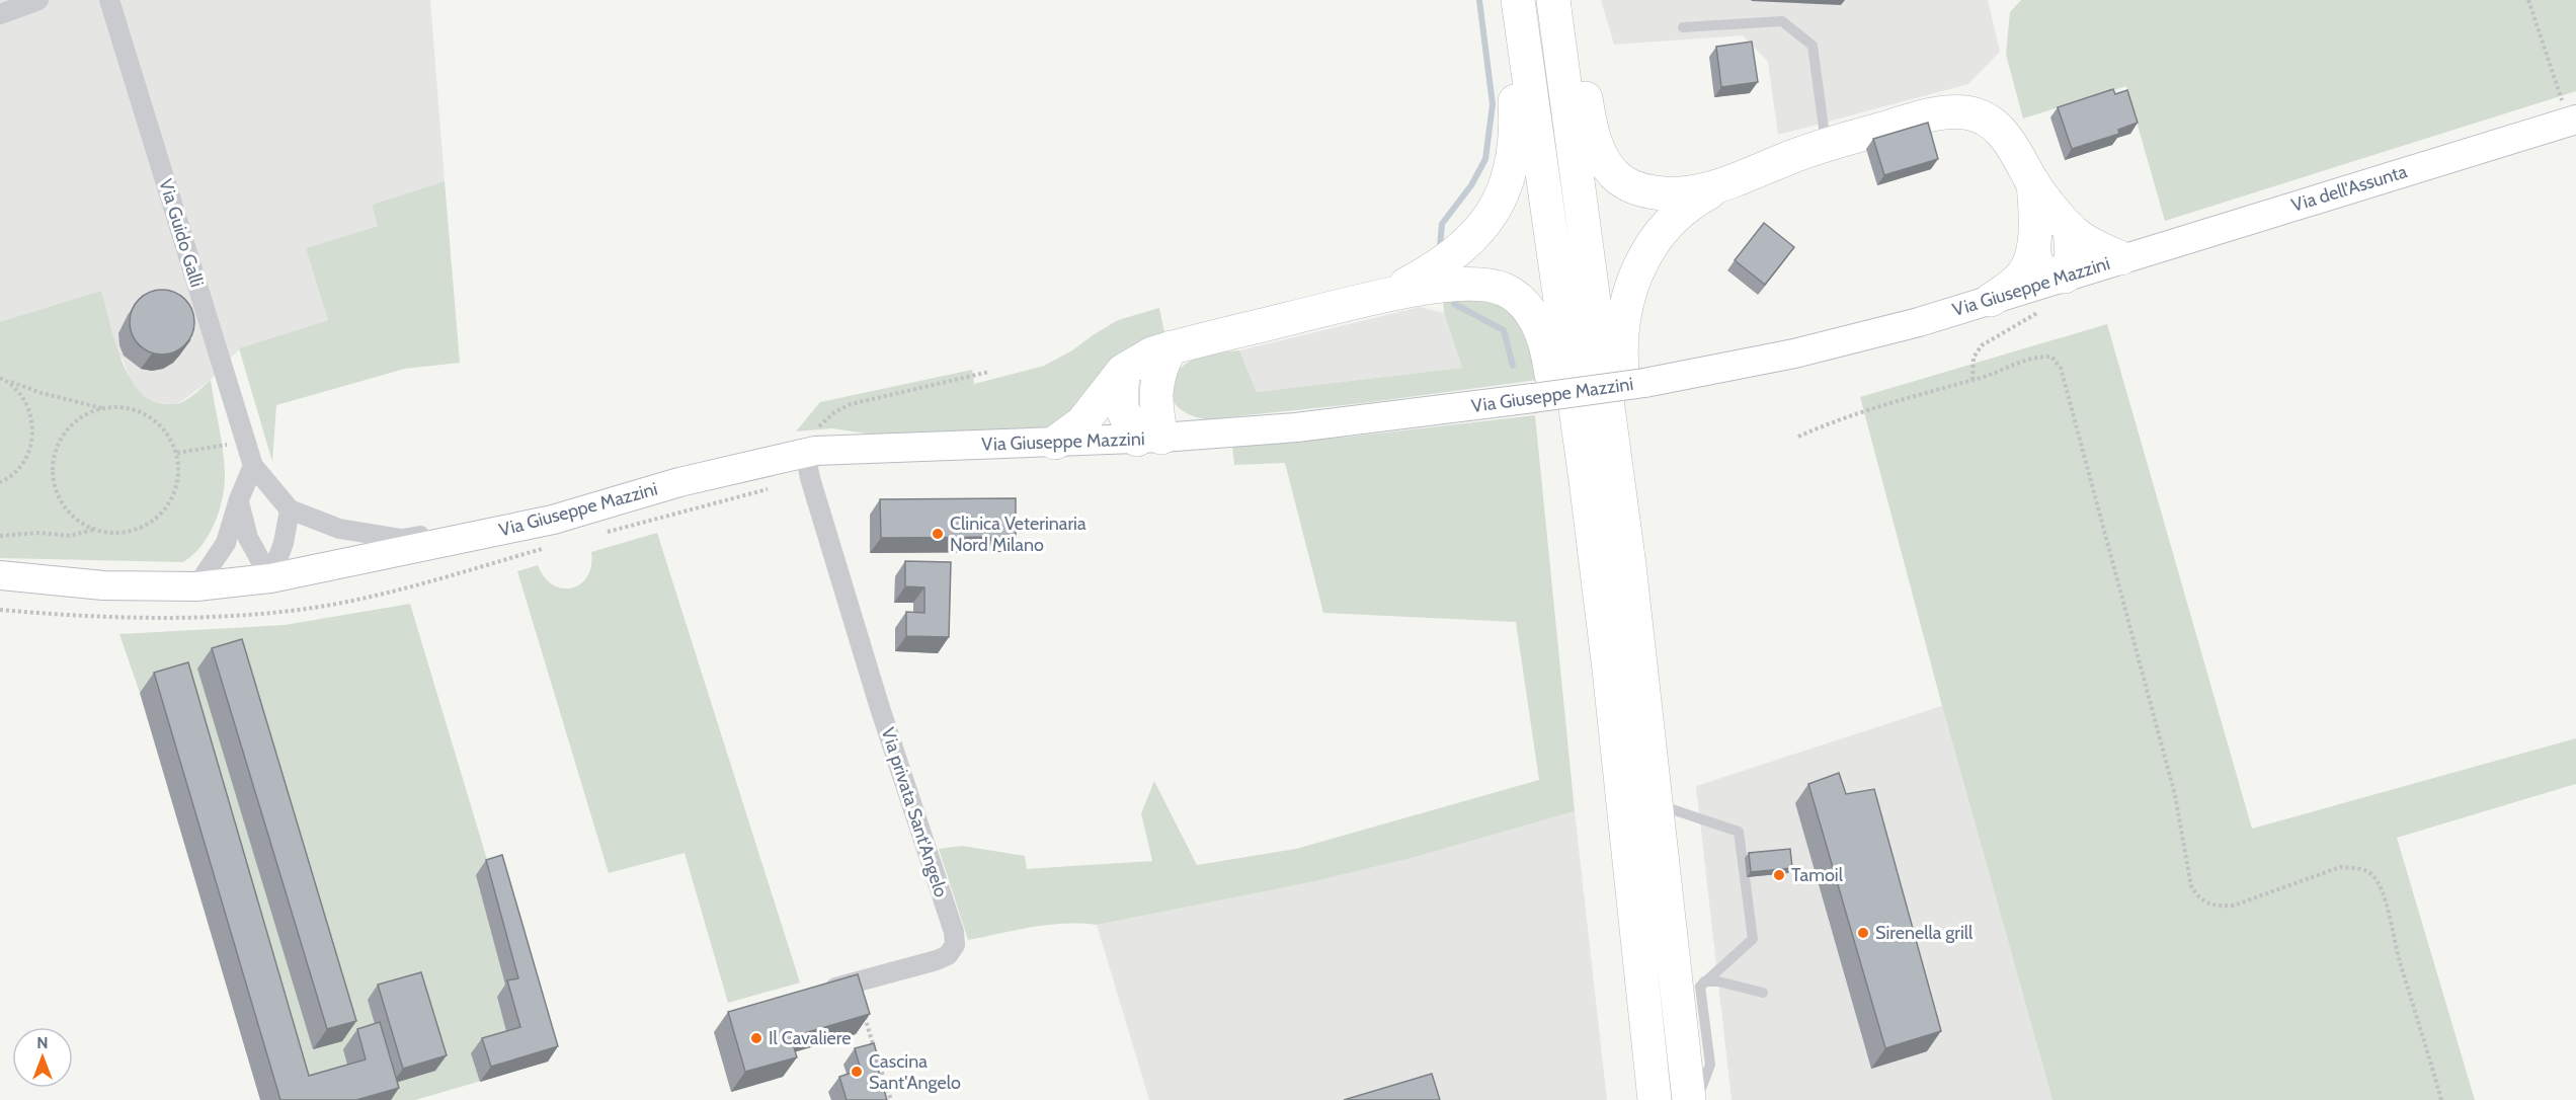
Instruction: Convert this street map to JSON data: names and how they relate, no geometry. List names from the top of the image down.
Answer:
{
  "streets": {
    "street": [
      "Via dell'Assunta",
      "Via Guido Galli",
      "Via Giuseppe Mazzini",
      "Via privata Sant'Angelo"
    ]
  },
  "crossings": [
    ["Via dell'Assunta", "Via Giuseppe Mazzini"],
    ["Via Guido Galli", "Via Giuseppe Mazzini"],
    ["Via Giuseppe Mazzini", "Via privata Sant'Angelo"]
  ],
  "places": [
    "Clinica Veterinaria Nord Milano",
    "Tamoil",
    "Sirenella grill",
    "Il Cavaliere",
    "Cascina Sant'Angelo"
  ],
  "north": "top"
}
